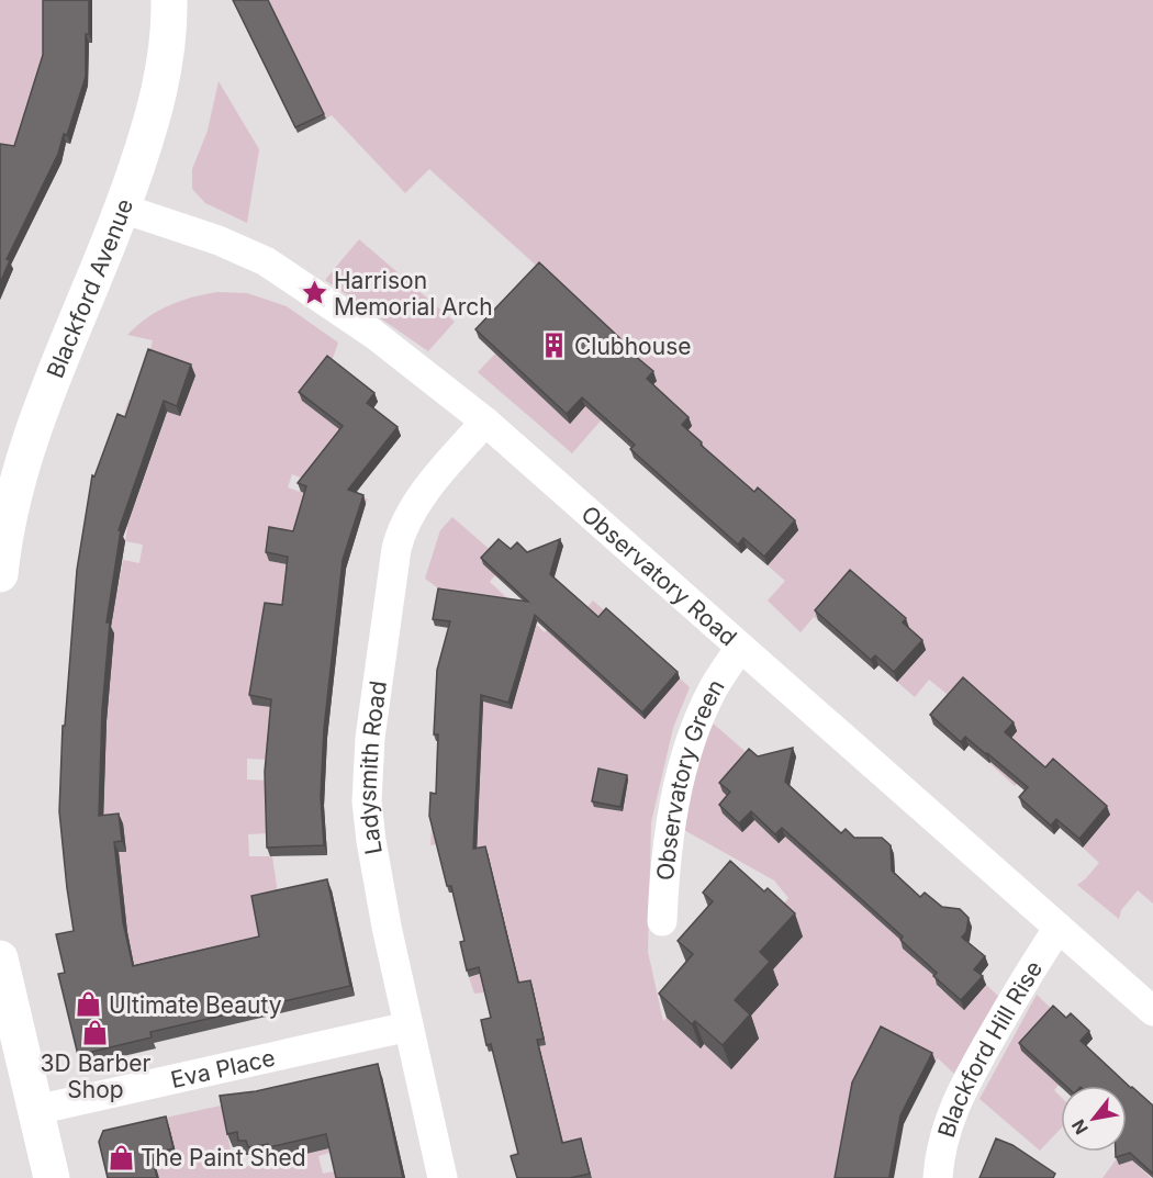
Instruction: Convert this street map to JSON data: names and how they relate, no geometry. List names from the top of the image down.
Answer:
{
  "streets": {
    "street": [
      "Blackford Avenue",
      "Observatory Road",
      "Ladysmith Road",
      "Observatory Green",
      "Blackford Hill Rise",
      "Eva Place"
    ]
  },
  "crossings": [
    ["Blackford Avenue", "Observatory Road"],
    ["Observatory Road", "Ladysmith Road"],
    ["Observatory Road", "Observatory Green"],
    ["Observatory Road", "Blackford Hill Rise"],
    ["Ladysmith Road", "Eva Place"]
  ],
  "places": {
    "place": ["Harrison Memorial Arch"],
    "building": ["Clubhouse"],
    "shop": ["Ultimate Beauty", "3D Barber Shop", "The Paint Shed"]
  },
  "north": "bottom left"
}
